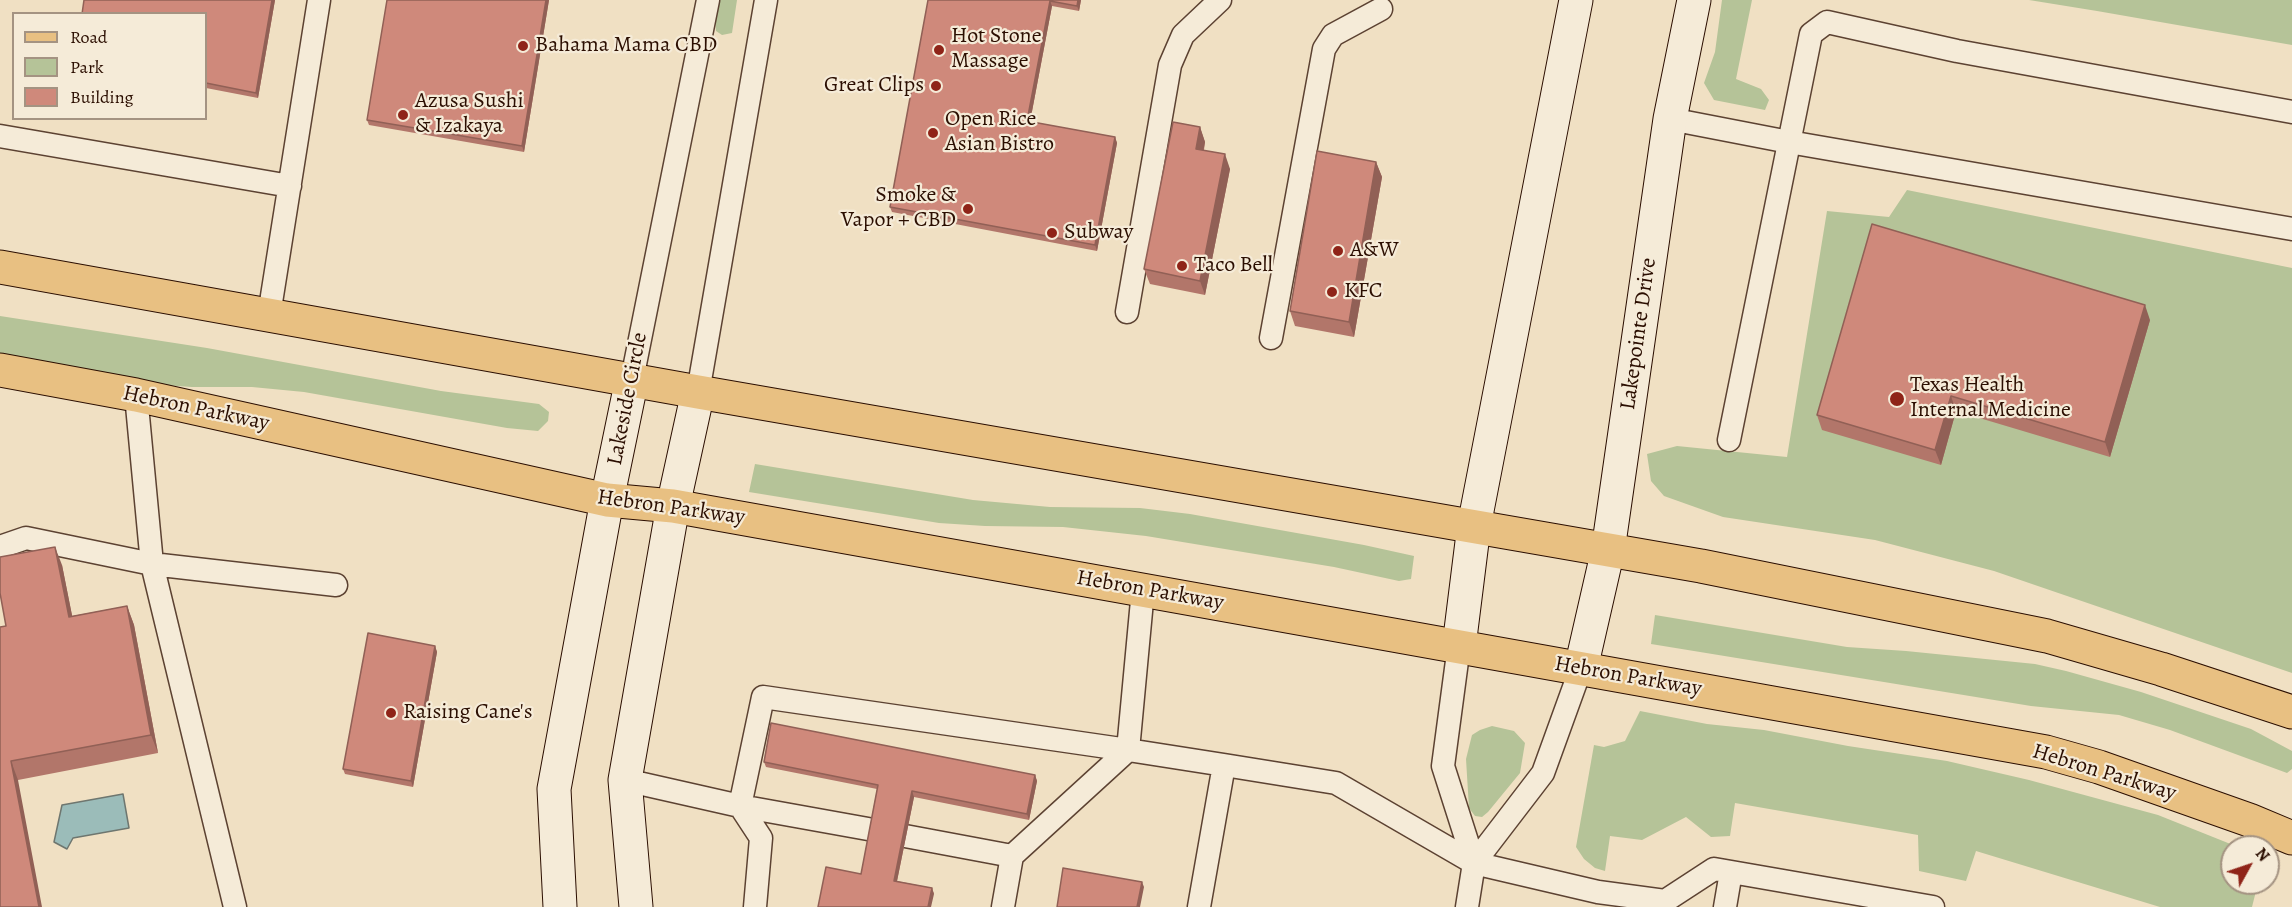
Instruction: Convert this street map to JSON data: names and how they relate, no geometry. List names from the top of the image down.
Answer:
{
  "streets": {
    "main road": ["Lakepointe Drive", "Lakeside Circle", "Hebron Parkway"]
  },
  "crossings": [
    ["Lakepointe Drive", "Hebron Parkway"],
    ["Lakeside Circle", "Hebron Parkway"]
  ],
  "places": [
    "Bahama Mama CBD",
    "Hot Stone Massage",
    "Great Clips",
    "Azusa Sushi & Izakaya",
    "Open Rice Asian Bistro",
    "Smoke & Vapor + CBD",
    "Subway",
    "A&W",
    "Taco Bell",
    "KFC",
    "Texas Health Internal Medicine",
    "Raising Cane's"
  ],
  "legend": ["Road", "Park", "Building"],
  "north": "top right"
}
